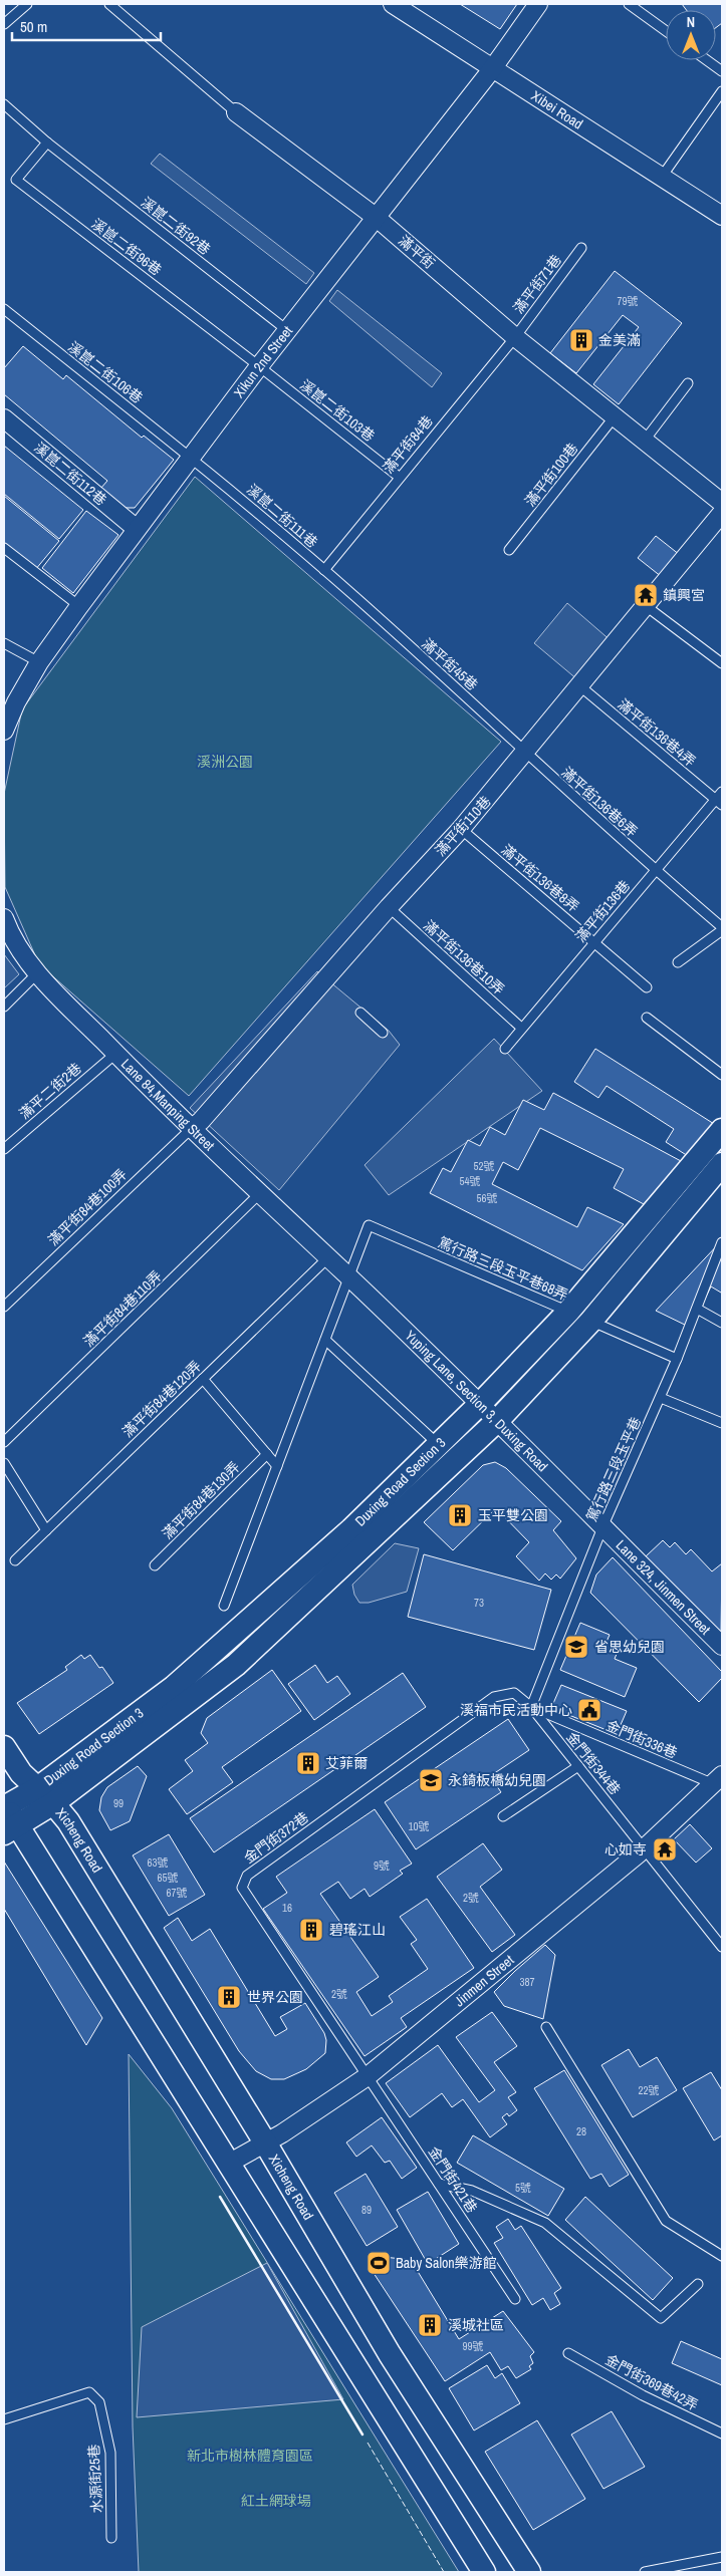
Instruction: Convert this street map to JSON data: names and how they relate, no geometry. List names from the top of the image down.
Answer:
{
  "streets": {
    "street": [
      "Xibei Road",
      "滿平街",
      "Xikun 2nd Street",
      "溪崑二街112巷",
      "滿平街110巷",
      "Lane 84,Manping Street",
      "Yuping Lane, Section 3, Duxing Road",
      "Duxing Road Section 3",
      "Lane 324, Jinmen Street",
      "Xicheng Road",
      "Jinmen Street"
    ],
    "lane": [
      "溪崑二街92巷",
      "溪崑二街96巷",
      "滿平街71巷",
      "溪崑二街106巷",
      "溪崑二街103巷",
      "滿平街84巷",
      "滿平街100巷",
      "溪崑二街111巷",
      "滿平街45巷",
      "滿平街136巷4弄",
      "滿平街136巷6弄",
      "滿平街136巷8弄",
      "滿平街136巷",
      "滿平街136巷10弄",
      "滿平二街2巷",
      "滿平街84巷100弄",
      "篤行路三段玉平巷68弄",
      "滿平街84巷110弄",
      "滿平街84巷120弄",
      "篤行路三段玉平巷",
      "滿平街84巷130弄",
      "金門街336巷",
      "金門街344巷",
      "金門街372巷",
      "金門街421巷",
      "金門街369巷42弄",
      "水源街25巷"
    ]
  },
  "crossings": [
    ["Xibei Road", "Xikun 2nd Street"],
    ["溪崑二街92巷", "溪崑二街96巷"],
    ["溪崑二街92巷", "Xikun 2nd Street"],
    ["溪崑二街96巷", "Xikun 2nd Street"],
    ["溪崑二街96巷", "溪崑二街103巷"],
    ["滿平街", "滿平街71巷"],
    ["滿平街", "Xikun 2nd Street"],
    ["滿平街", "滿平街84巷"],
    ["滿平街", "滿平街100巷"],
    ["滿平街71巷", "滿平街84巷"],
    ["Xikun 2nd Street", "溪崑二街106巷"],
    ["Xikun 2nd Street", "溪崑二街103巷"],
    ["Xikun 2nd Street", "溪崑二街112巷"],
    ["Xikun 2nd Street", "溪崑二街111巷"],
    ["溪崑二街106巷", "溪崑二街111巷"],
    ["溪崑二街103巷", "滿平街84巷"],
    ["滿平街84巷", "溪崑二街111巷"],
    ["溪崑二街111巷", "滿平街45巷"],
    ["滿平街45巷", "滿平街136巷6弄"],
    ["滿平街45巷", "滿平街110巷"],
    ["滿平街136巷4弄", "滿平街110巷"],
    ["滿平街136巷4弄", "滿平街136巷"],
    ["滿平街136巷6弄", "滿平街110巷"],
    ["滿平街136巷6弄", "滿平街136巷"],
    ["滿平街110巷", "滿平街136巷8弄"],
    ["滿平街110巷", "滿平街136巷10弄"],
    ["滿平街110巷", "Lane 84,Manping Street"],
    ["滿平街110巷", "滿平街84巷100弄"],
    ["滿平街136巷8弄", "滿平街136巷"],
    ["滿平街136巷", "滿平街136巷10弄"],
    ["滿平二街2巷", "Lane 84,Manping Street"],
    ["Lane 84,Manping Street", "滿平街84巷100弄"],
    ["Lane 84,Manping Street", "篤行路三段玉平巷68弄"],
    ["Lane 84,Manping Street", "滿平街84巷110弄"],
    ["Lane 84,Manping Street", "滿平街84巷120弄"],
    ["Lane 84,Manping Street", "Yuping Lane, Section 3, Duxing Road"],
    ["篤行路三段玉平巷68弄", "Yuping Lane, Section 3, Duxing Road"],
    ["篤行路三段玉平巷68弄", "篤行路三段玉平巷"],
    ["篤行路三段玉平巷68弄", "Duxing Road Section 3"],
    ["Yuping Lane, Section 3, Duxing Road", "篤行路三段玉平巷"],
    ["Yuping Lane, Section 3, Duxing Road", "Duxing Road Section 3"],
    ["Yuping Lane, Section 3, Duxing Road", "Lane 324, Jinmen Street"],
    ["篤行路三段玉平巷", "Lane 324, Jinmen Street"],
    ["篤行路三段玉平巷", "金門街336巷"],
    ["篤行路三段玉平巷", "金門街344巷"],
    ["Duxing Road Section 3", "Xicheng Road"],
    ["金門街336巷", "金門街344巷"],
    ["金門街336巷", "Jinmen Street"],
    ["金門街344巷", "金門街372巷"],
    ["金門街344巷", "Jinmen Street"],
    ["金門街372巷", "Jinmen Street"],
    ["金門街372巷", "金門街421巷"],
    ["Xicheng Road", "Jinmen Street"],
    ["Jinmen Street", "金門街421巷"]
  ],
  "parks": ["溪洲公園", "新北市樹林體育園區", "紅土網球場"],
  "places": {
    "building": [
      "金美滿",
      "玉平雙公園",
      "艾菲爾",
      "碧瑤江山",
      "世界公園",
      "溪城社區"
    ],
    "temple": ["鎮興宮", "心如寺"],
    "school or university": ["省思幼兒園", "永錡板橋幼兒園"],
    "public building": ["溪福市民活動中心"],
    "sports": ["Baby Salon樂游館"]
  },
  "house_numbers": [
    "79號",
    "52號",
    "54號",
    "56號",
    "73",
    "99",
    "10號",
    "63號",
    "9號",
    "65號",
    "67號",
    "2號",
    "16",
    "387",
    "2號",
    "22號",
    "28",
    "5號",
    "89",
    "99號"
  ],
  "scale_bar": "50 m",
  "north": "top"
}
